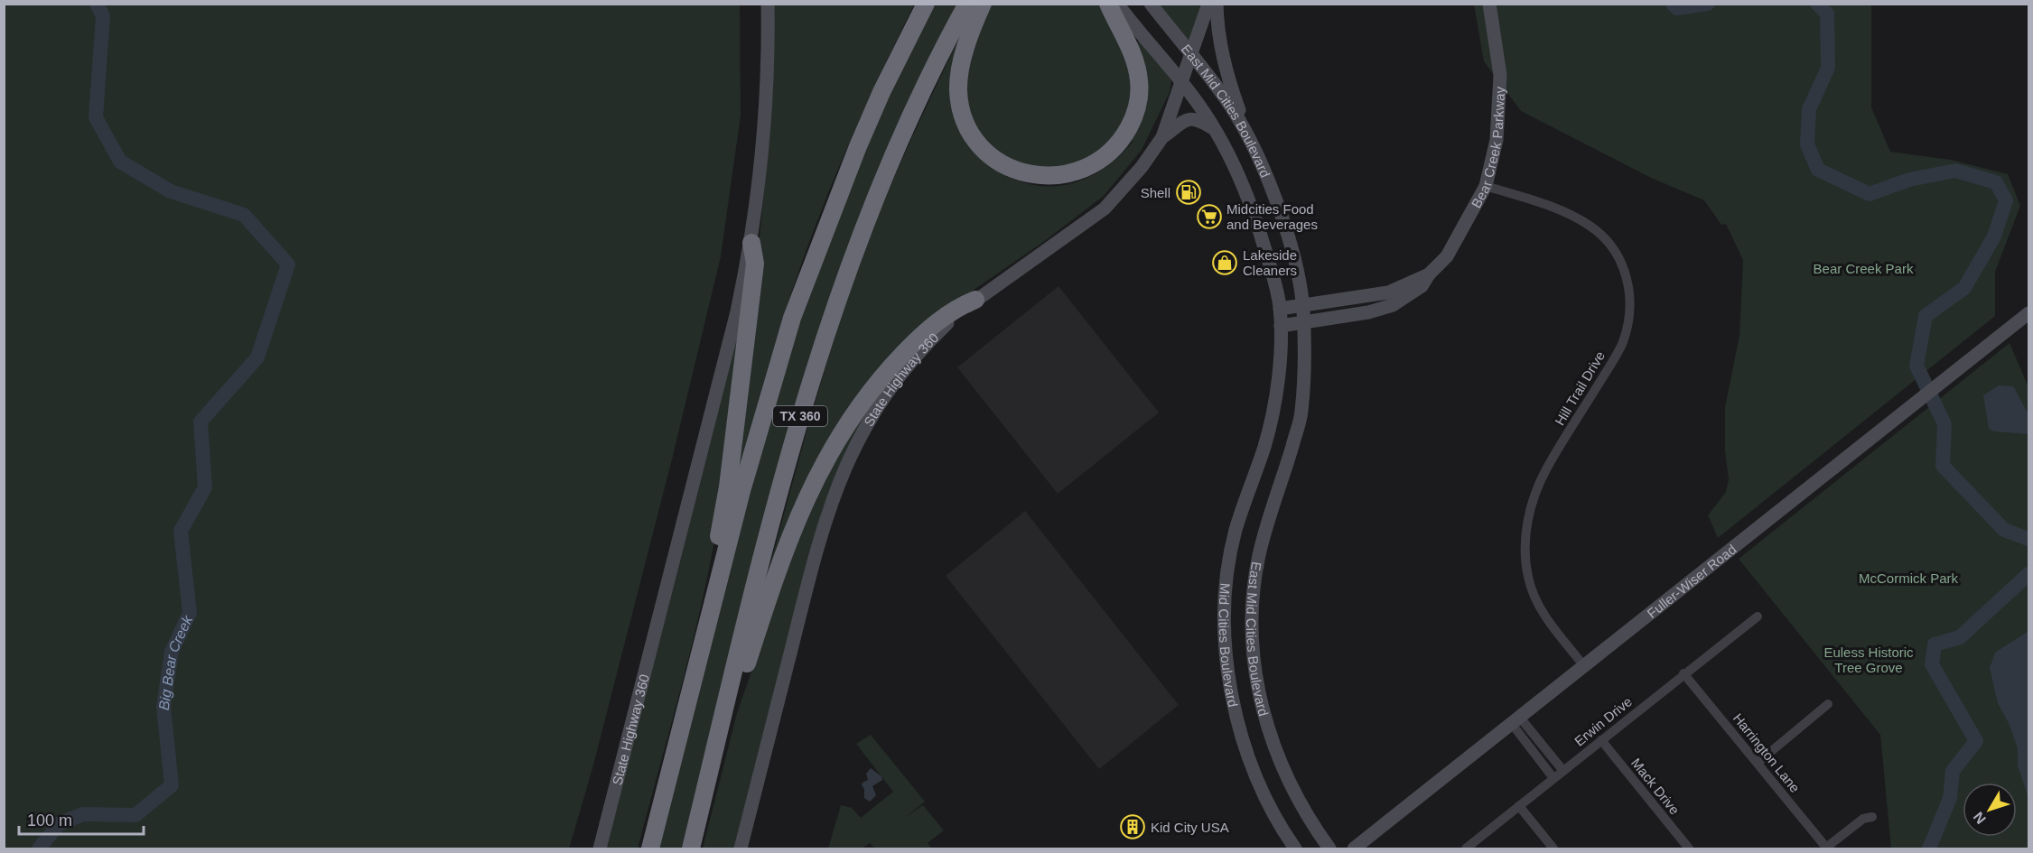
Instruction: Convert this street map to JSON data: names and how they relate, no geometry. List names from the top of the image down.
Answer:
{
  "streets": {
    "highway": ["TX 360"],
    "main road": [
      "East Mid Cities Boulevard",
      "Bear Creek Parkway",
      "State Highway 360",
      "Fuller-Wiser Road",
      "Mid Cities Boulevard"
    ],
    "street": [
      "Hill Trail Drive",
      "Erwin Drive",
      "Harrington Lane",
      "Mack Drive"
    ]
  },
  "crossings": [
    ["East Mid Cities Boulevard", "Bear Creek Parkway"],
    ["East Mid Cities Boulevard", "State Highway 360"],
    ["East Mid Cities Boulevard", "Mid Cities Boulevard"],
    ["Bear Creek Parkway", "Hill Trail Drive"],
    ["Bear Creek Parkway", "Mid Cities Boulevard"],
    ["Hill Trail Drive", "Fuller-Wiser Road"],
    ["Erwin Drive", "Harrington Lane"],
    ["Erwin Drive", "Mack Drive"]
  ],
  "water": ["Big Bear Creek"],
  "parks": ["Bear Creek Park", "McCormick Park", "Euless Historic Tree Grove"],
  "places": {
    "fuel station": ["Shell"],
    "supermarket": ["Midcities Food and Beverages"],
    "shop": ["Lakeside Cleaners"],
    "building": ["Kid City USA"]
  },
  "scale_bar": "100 m",
  "north": "bottom left"
}
